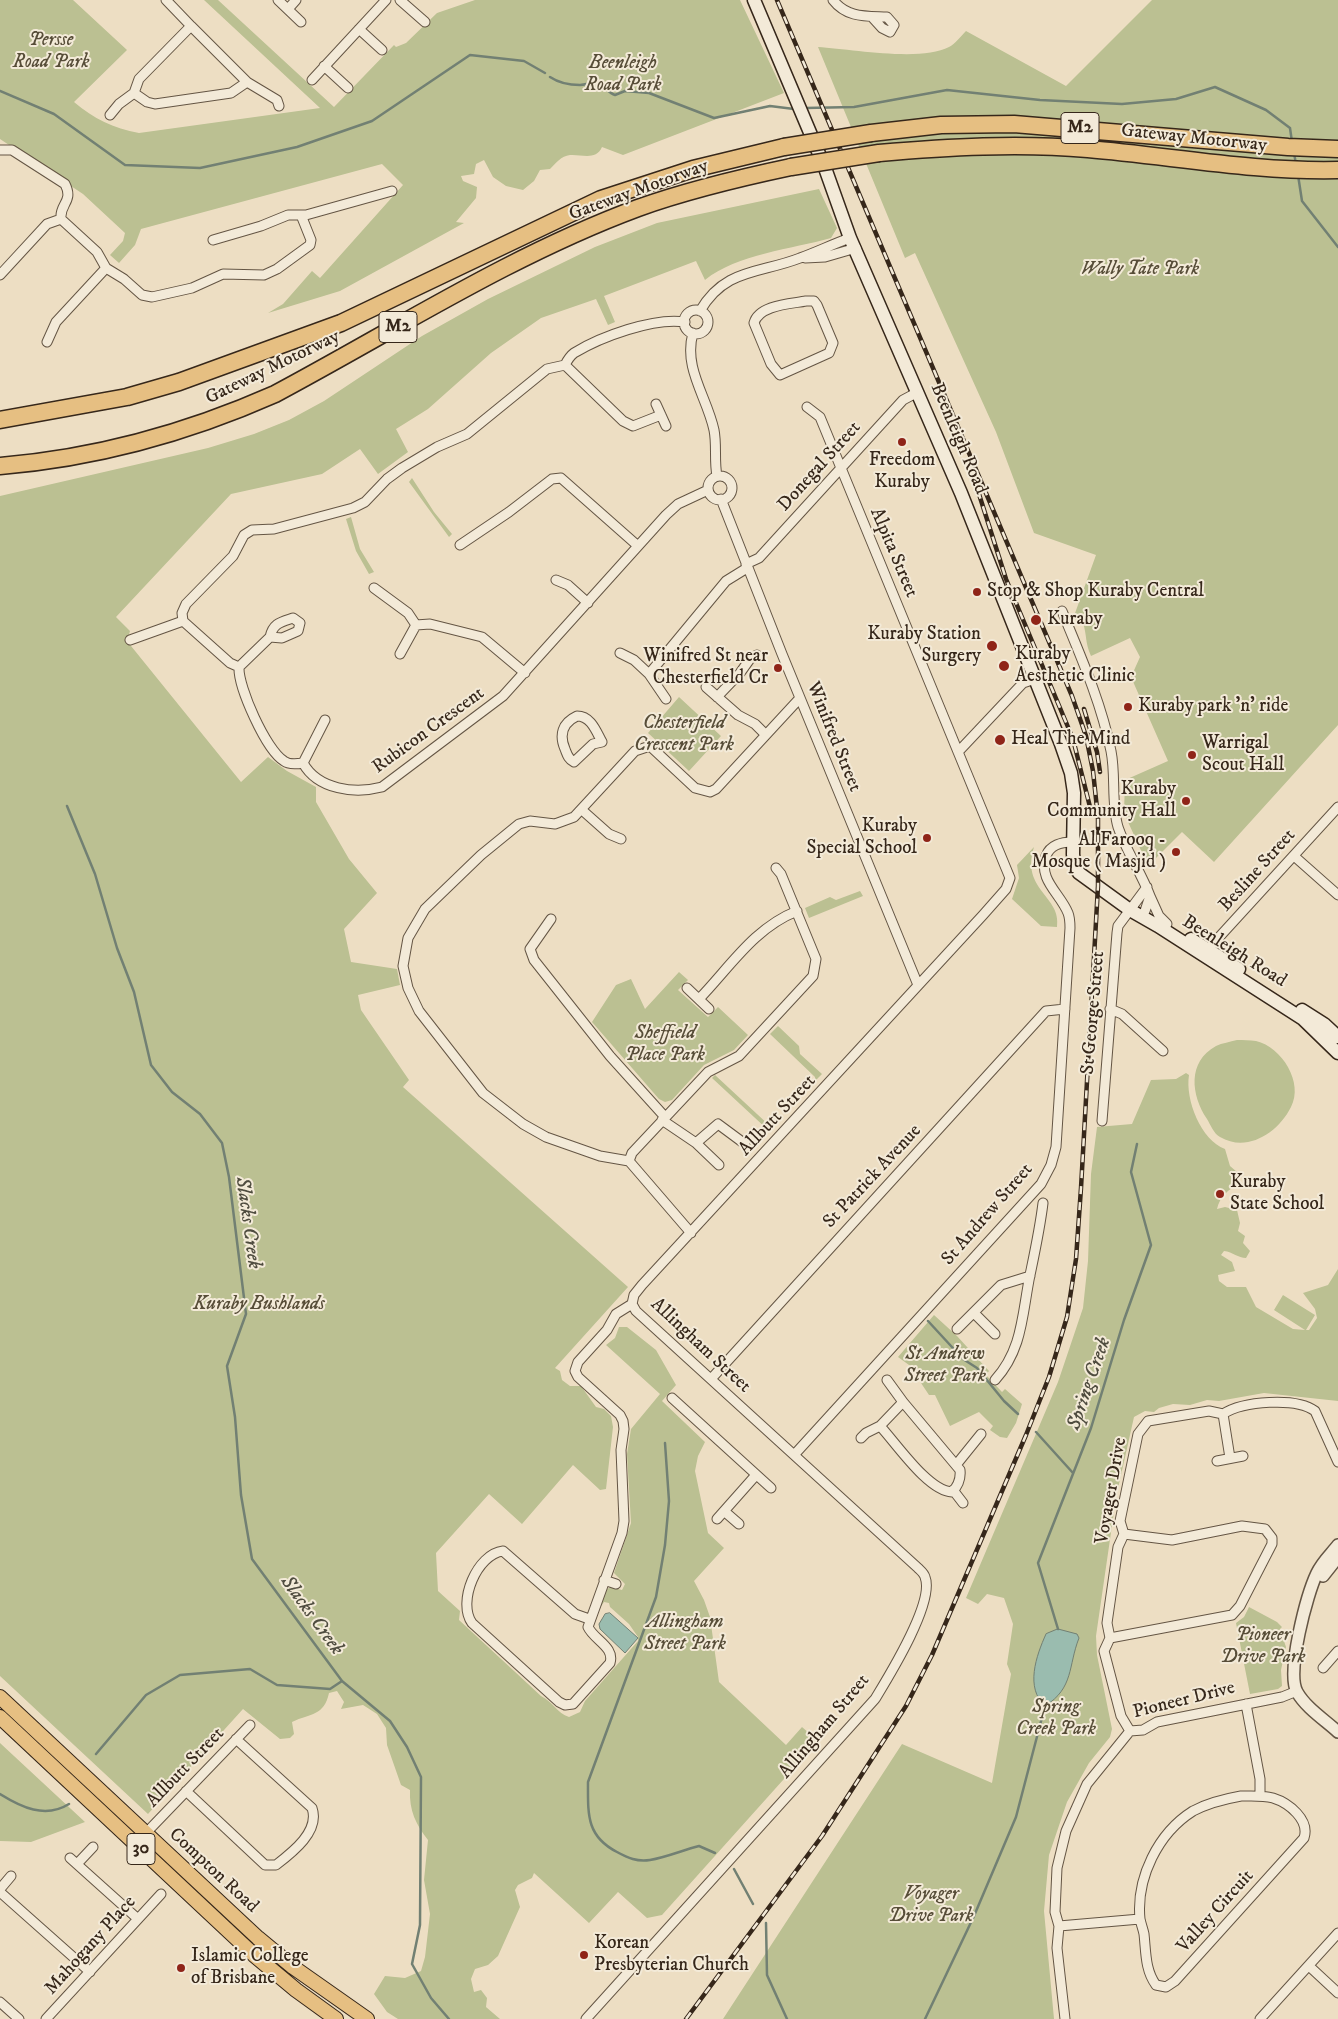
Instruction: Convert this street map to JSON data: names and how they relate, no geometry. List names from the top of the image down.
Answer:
{
  "streets": {
    "highway": ["M2", "Gateway Motorway"],
    "main road": ["Beenleigh Road", "30", "Compton Road"],
    "street": [
      "Donegal Street",
      "Alpita Street",
      "Rubicon Crescent",
      "Winifred Street",
      "Besline Street",
      "St George Street",
      "Allbutt Street",
      "St Patrick Avenue",
      "St Andrew Street",
      "Allingham Street",
      "Voyager Drive",
      "Pioneer Drive",
      "Valley Circuit",
      "Mahogany Place"
    ]
  },
  "crossings": [
    ["Beenleigh Road", "Donegal Street"],
    ["Beenleigh Road", "Besline Street"],
    ["Beenleigh Road", "St George Street"],
    ["Beenleigh Road", "St Andrew Street"],
    ["Donegal Street", "Alpita Street"],
    ["Donegal Street", "Winifred Street"],
    ["Alpita Street", "Allbutt Street"],
    ["Rubicon Crescent", "Winifred Street"],
    ["Winifred Street", "Allbutt Street"],
    ["Allbutt Street", "Allingham Street"],
    ["Allbutt Street", "Compton Road"],
    ["St Patrick Avenue", "St Andrew Street"],
    ["St Patrick Avenue", "Allingham Street"],
    ["St Andrew Street", "Allingham Street"],
    ["Voyager Drive", "Pioneer Drive"]
  ],
  "water": ["Slacks Creek", "Spring Creek"],
  "parks": [
    "Persse Road Park",
    "Beenleigh Road Park",
    "Wally Tate Park",
    "Chesterfield Crescent Park",
    "Sheffield Place Park",
    "Kuraby Bushlands",
    "St Andrew Street Park",
    "Allingham Street Park",
    "Pioneer Drive Park",
    "Spring Creek Park",
    "Voyager Drive Park"
  ],
  "places": [
    "Freedom Kuraby",
    "Stop & Shop Kuraby Central",
    "Kuraby",
    "Kuraby Station Surgery",
    "Kuraby Aesthetic Clinic",
    "Winifred St near Chesterfield Cr",
    "Kuraby park 'n' ride",
    "Heal The Mind",
    "Warrigal Scout Hall",
    "Kuraby Community Hall",
    "Kuraby Special School",
    "Al Farooq - Mosque ( Masjid )",
    "Kuraby State School",
    "Korean Presbyterian Church",
    "Islamic College of Brisbane"
  ]
}
